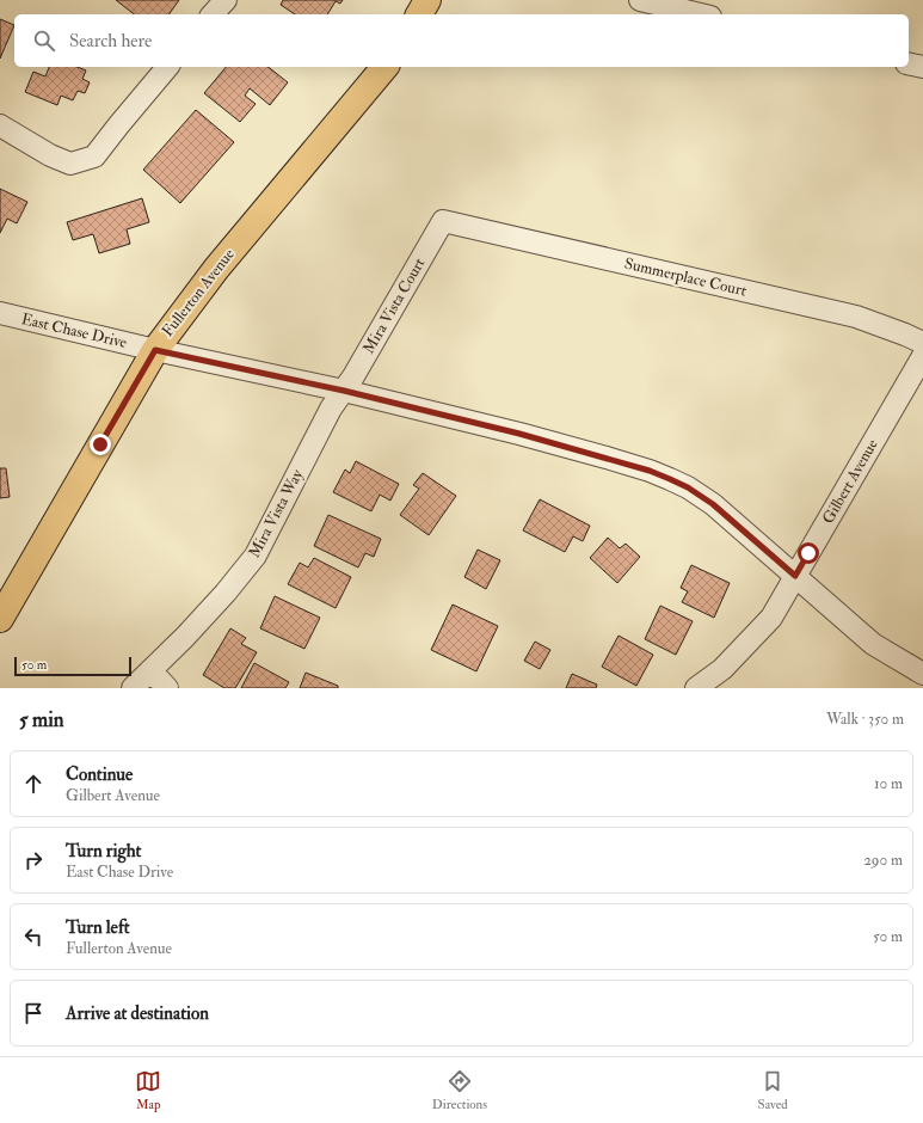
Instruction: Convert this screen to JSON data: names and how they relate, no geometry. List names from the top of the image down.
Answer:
{
  "streets": {
    "main road": ["Fullerton Avenue"],
    "street": [
      "Summerplace Court",
      "Mira Vista Court",
      "East Chase Drive",
      "Gilbert Avenue",
      "Mira Vista Way"
    ]
  },
  "crossings": [
    ["Summerplace Court", "Mira Vista Court"],
    ["Fullerton Avenue", "East Chase Drive"],
    ["Mira Vista Court", "East Chase Drive"],
    ["Mira Vista Court", "Mira Vista Way"],
    ["East Chase Drive", "Gilbert Avenue"],
    ["East Chase Drive", "Mira Vista Way"]
  ],
  "scale_bar": "50 m",
  "page": {
    "search": "Search here",
    "scale": "50 m",
    "heading": ["5 min", "Walk · 350 m"],
    "list": [
      ["Continue", "Gilbert Avenue", "10 m"],
      ["Turn right", "East Chase Drive", "290 m"],
      ["Turn left", "Fullerton Avenue", "50 m"],
      "Arrive at destination"
    ],
    "nav": ["Map", "Directions", "Saved"]
  }
}
